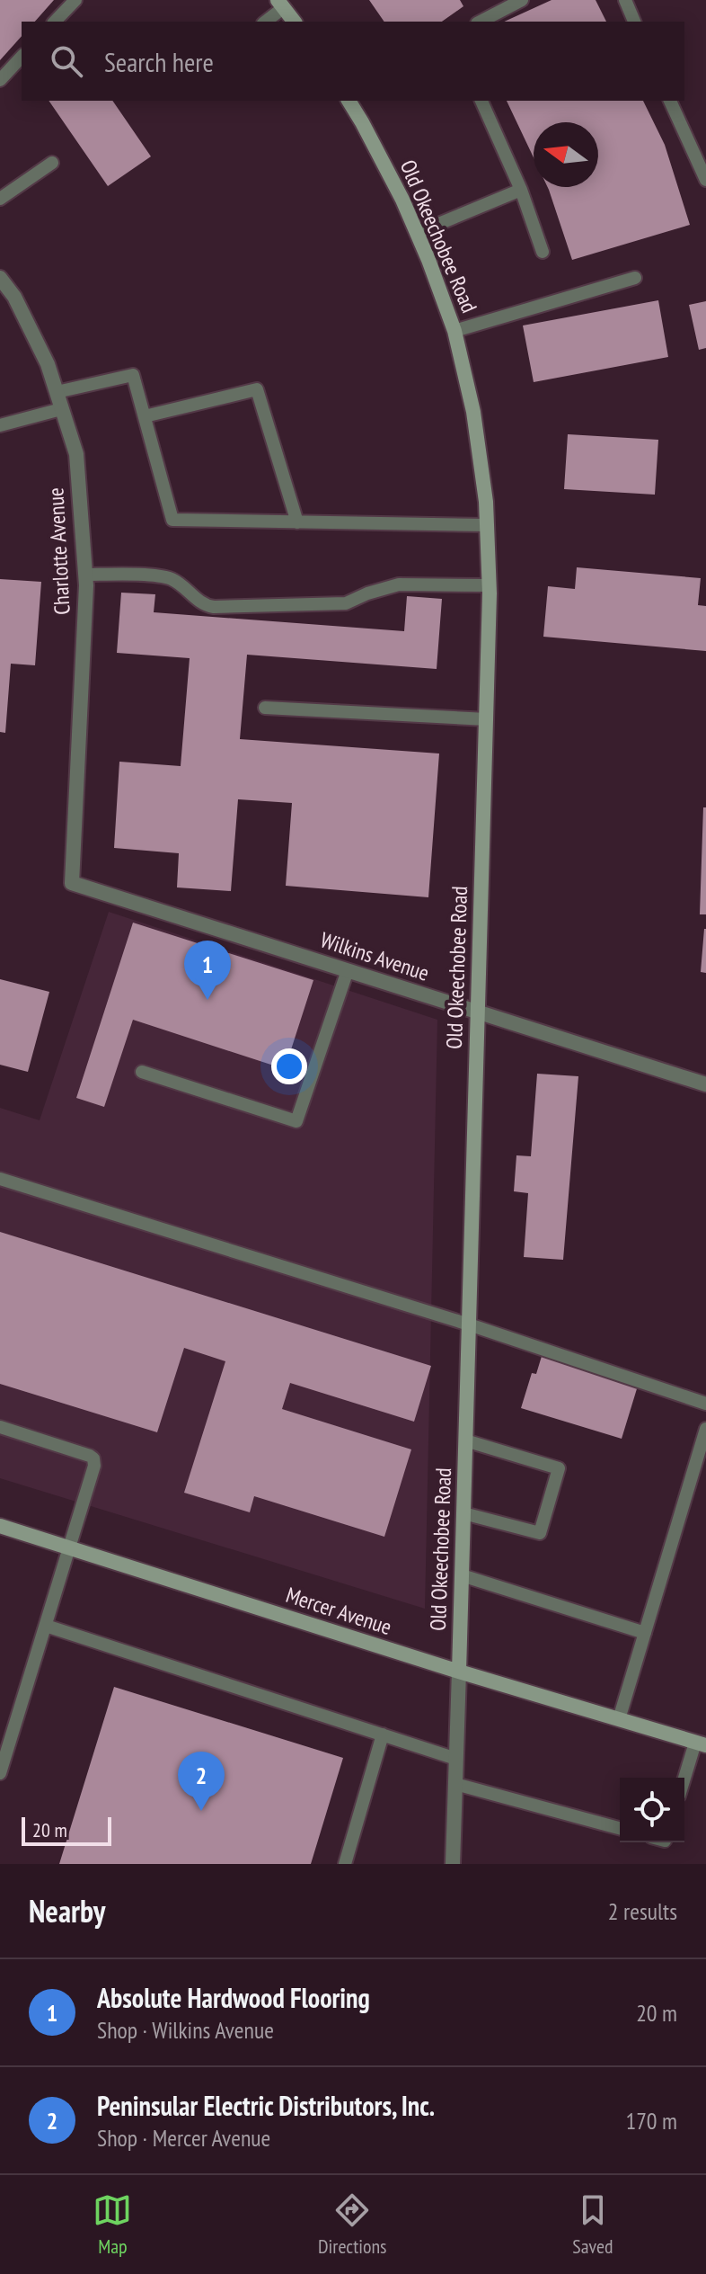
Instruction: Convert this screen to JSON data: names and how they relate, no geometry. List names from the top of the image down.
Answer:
{
  "streets": {
    "street": [
      "Old Okeechobee Road",
      "Charlotte Avenue",
      "Wilkins Avenue",
      "Mercer Avenue"
    ]
  },
  "crossings": [
    ["Old Okeechobee Road", "Wilkins Avenue"],
    ["Old Okeechobee Road", "Mercer Avenue"],
    ["Charlotte Avenue", "Wilkins Avenue"]
  ],
  "scale_bar": "20 m",
  "north": "left",
  "page": {
    "search": "Search here",
    "pins": ["1", "2"],
    "scale": "20 m",
    "heading": ["Nearby", "2 results"],
    "list": [
      {
        "mark": "1",
        "name": "Absolute Hardwood Flooring",
        "note": "Shop · Wilkins Avenue",
        "value": "20 m"
      },
      {
        "mark": "2",
        "name": "Peninsular Electric Distributors, Inc.",
        "note": "Shop · Mercer Avenue",
        "value": "170 m"
      }
    ],
    "nav": ["Map", "Directions", "Saved"]
  }
}
